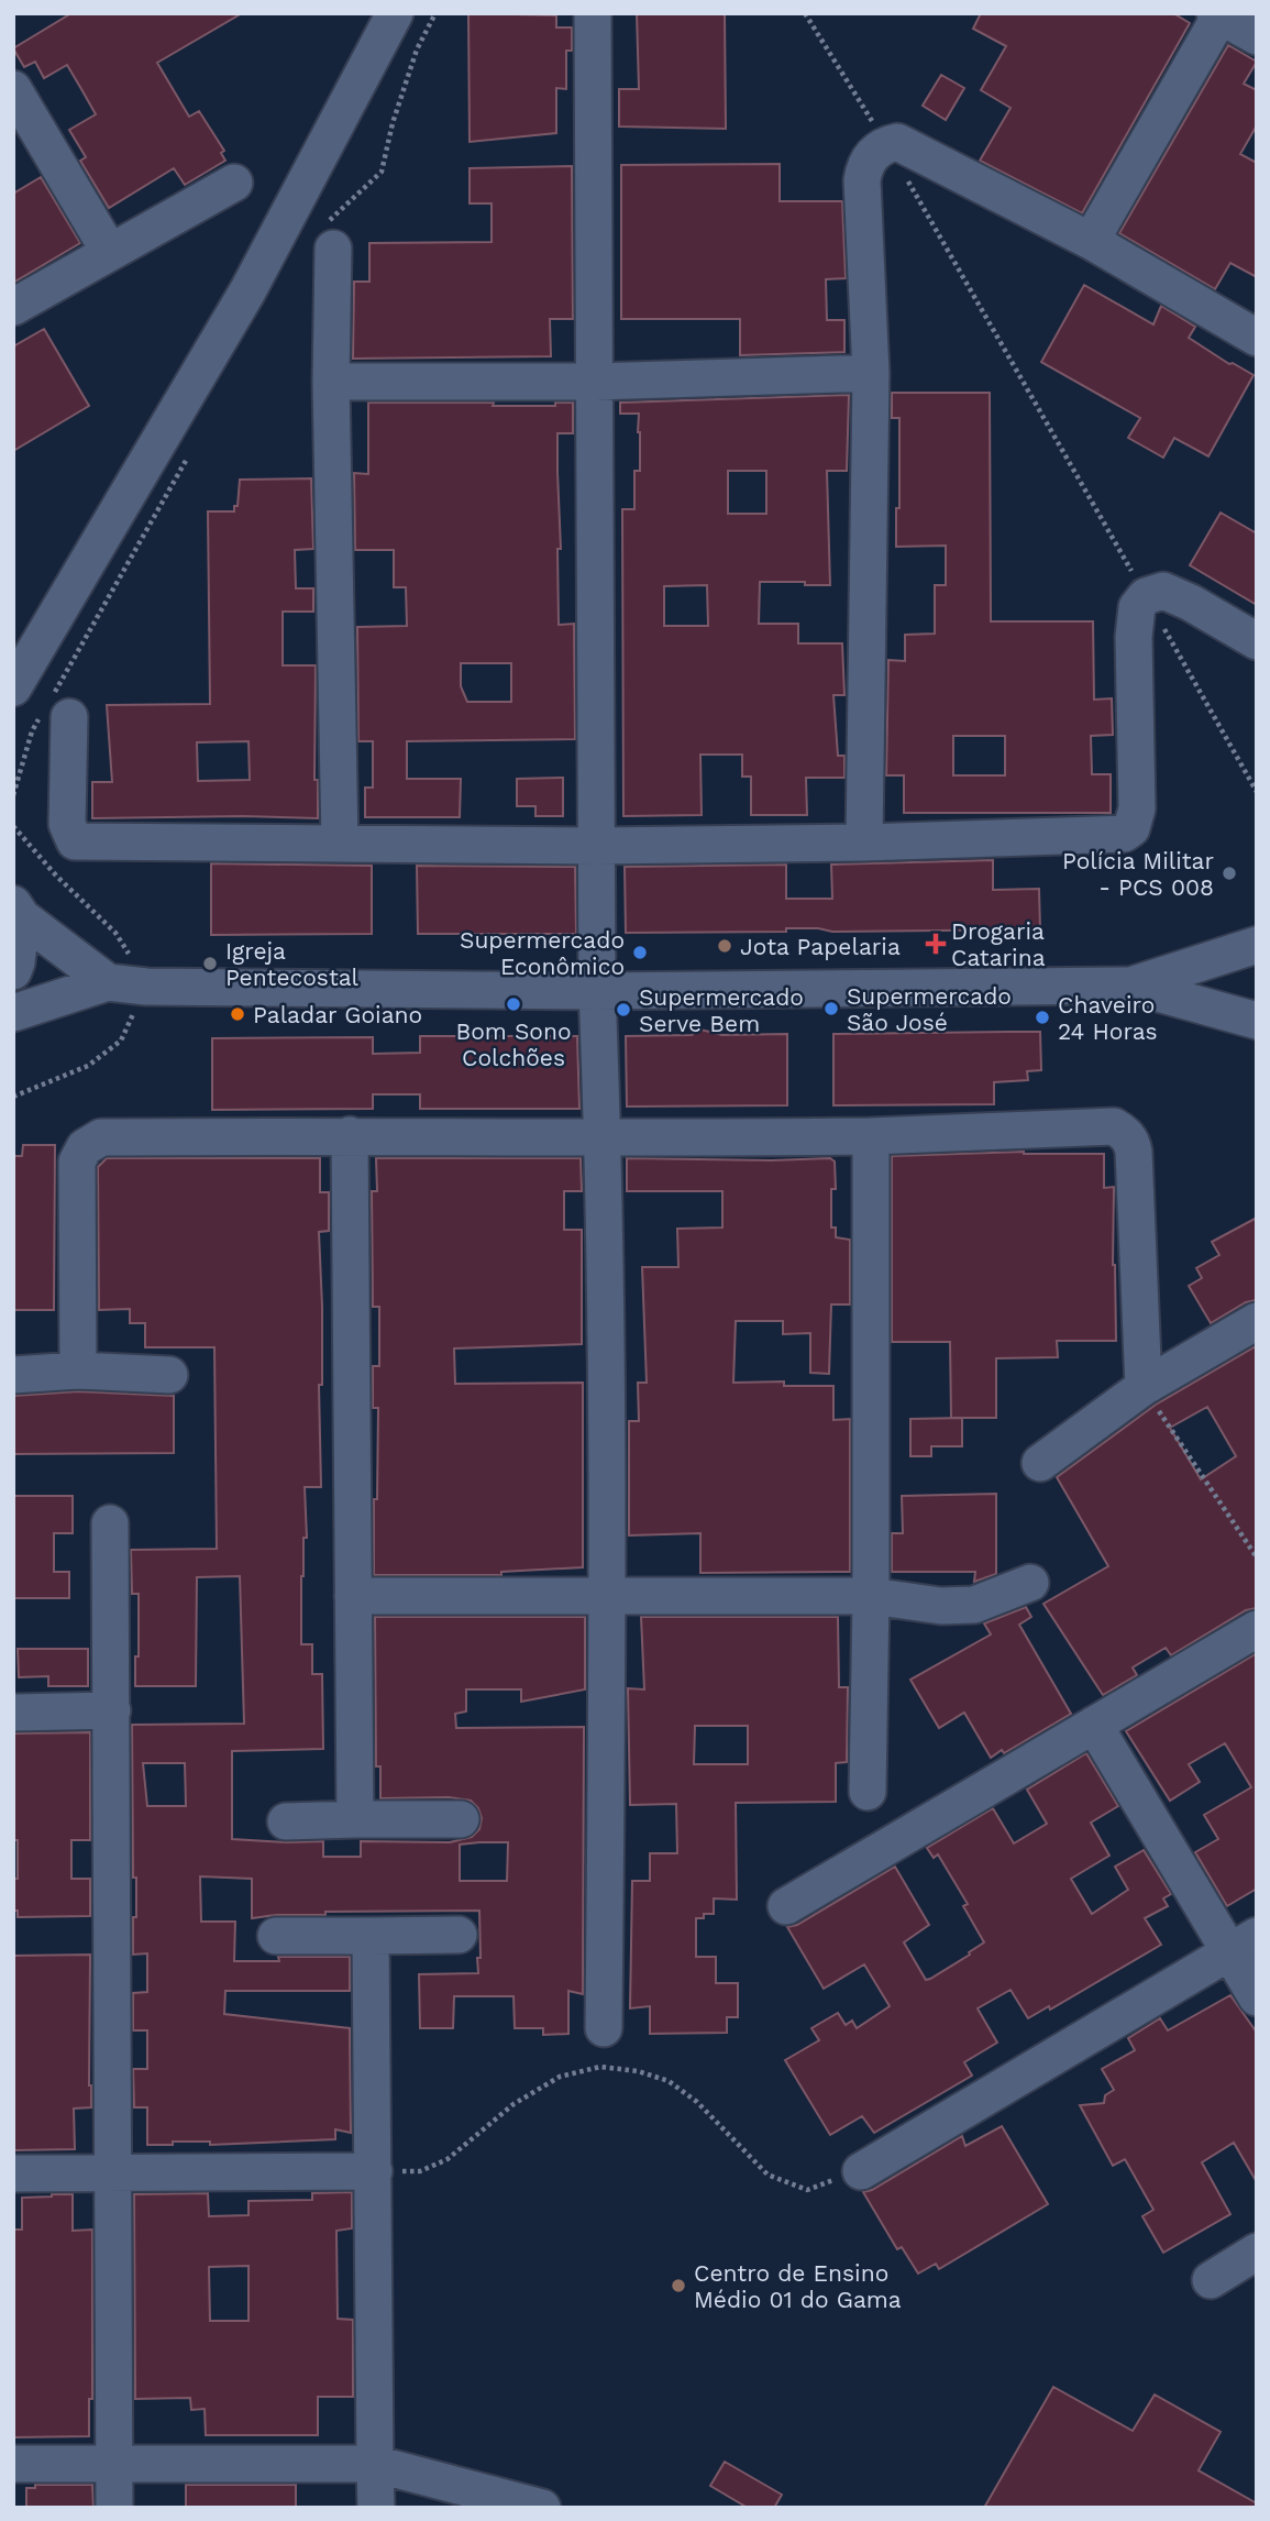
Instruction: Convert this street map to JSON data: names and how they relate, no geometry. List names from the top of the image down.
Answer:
{
  "places": {
    "other": [
      "Polícia Militar - PCS 008",
      "Jota Papelaria",
      "Supermercado Econômico",
      "Igreja Pentecostal",
      "Bom Sono Colchões",
      "Supermercado São José",
      "Supermercado Serve Bem",
      "Paladar Goiano",
      "Chaveiro 24 Horas",
      "Centro de Ensino Médio 01 do Gama"
    ],
    "health": ["Drogaria Catarina"]
  }
}
